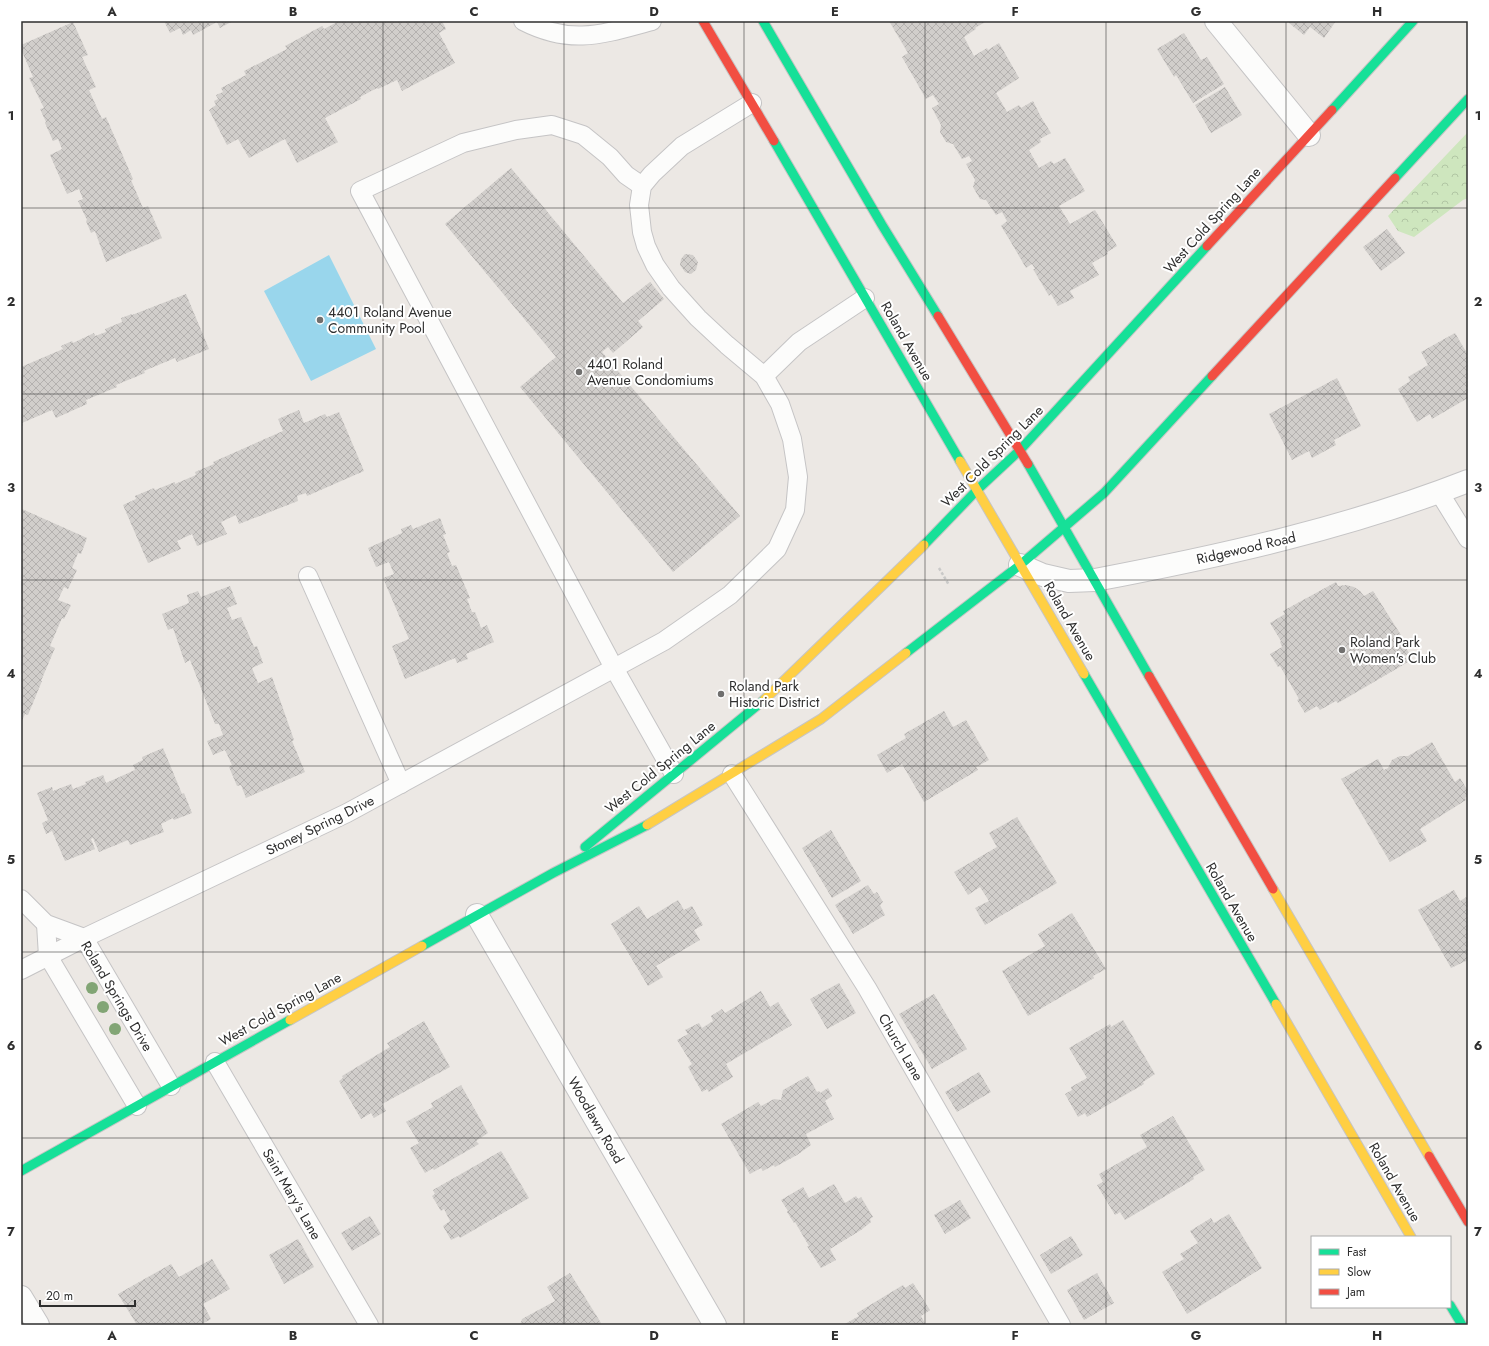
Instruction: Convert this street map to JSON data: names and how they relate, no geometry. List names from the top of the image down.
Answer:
{
  "streets": {
    "main road": ["West Cold Spring Lane", "Roland Avenue"],
    "street": ["Ridgewood Road", "Woodlawn Road"],
    "lane": [
      "Stoney Spring Drive",
      "Roland Springs Drive",
      "Church Lane",
      "Saint Mary's Lane"
    ]
  },
  "crossings": [
    ["West Cold Spring Lane", "Roland Avenue"],
    ["West Cold Spring Lane", "Ridgewood Road"],
    ["West Cold Spring Lane", "Roland Springs Drive"],
    ["West Cold Spring Lane", "Church Lane"],
    ["West Cold Spring Lane", "Woodlawn Road"],
    ["West Cold Spring Lane", "Saint Mary's Lane"],
    ["Roland Avenue", "Ridgewood Road"],
    ["Stoney Spring Drive", "Roland Springs Drive"]
  ],
  "places": [
    "4401 Roland Avenue Community Pool",
    "4401 Roland Avenue Condomiums",
    "Roland Park Women's Club",
    "Roland Park Historic District"
  ],
  "legend": ["Fast", "Slow", "Jam"],
  "scale_bar": "20 m",
  "grid": {
    "columns": [
      "A",
      "B",
      "C",
      "D",
      "E",
      "F",
      "G",
      "H"
    ],
    "rows": [
      "1",
      "2",
      "3",
      "4",
      "5",
      "6",
      "7"
    ]
  }
}
